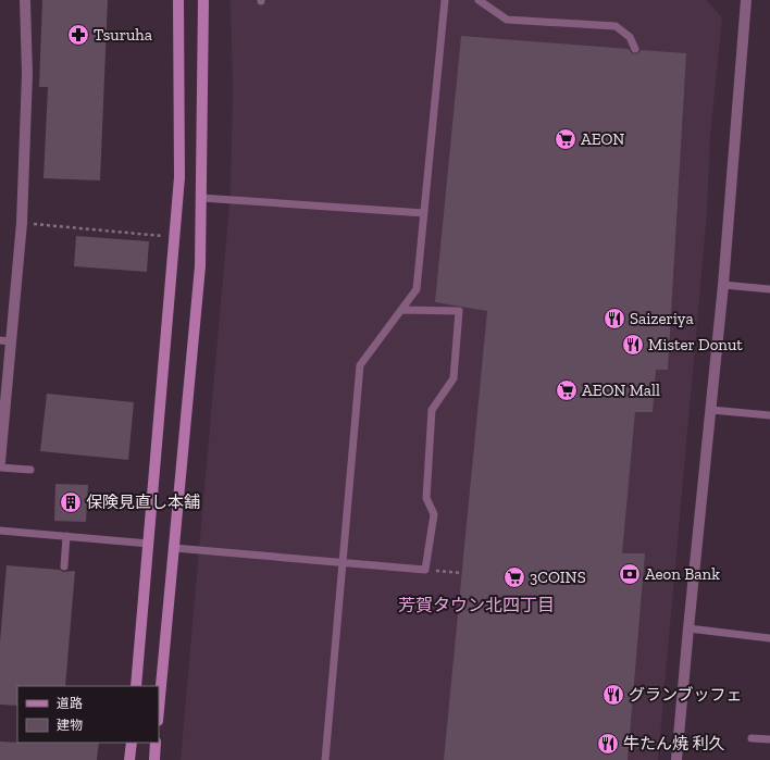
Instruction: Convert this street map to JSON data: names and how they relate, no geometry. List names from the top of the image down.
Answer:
{
  "districts": ["芳賀タウン北四丁目"],
  "places": {
    "pharmacy": ["Tsuruha"],
    "supermarket": ["AEON", "AEON Mall", "3COINS"],
    "restaurant": [
      "Saizeriya",
      "Mister Donut",
      "グランブッフェ",
      "牛たん焼 利久"
    ],
    "building": ["保険見直し本舗"],
    "bank": ["Aeon Bank"]
  },
  "legend": ["道路", "建物"]
}
